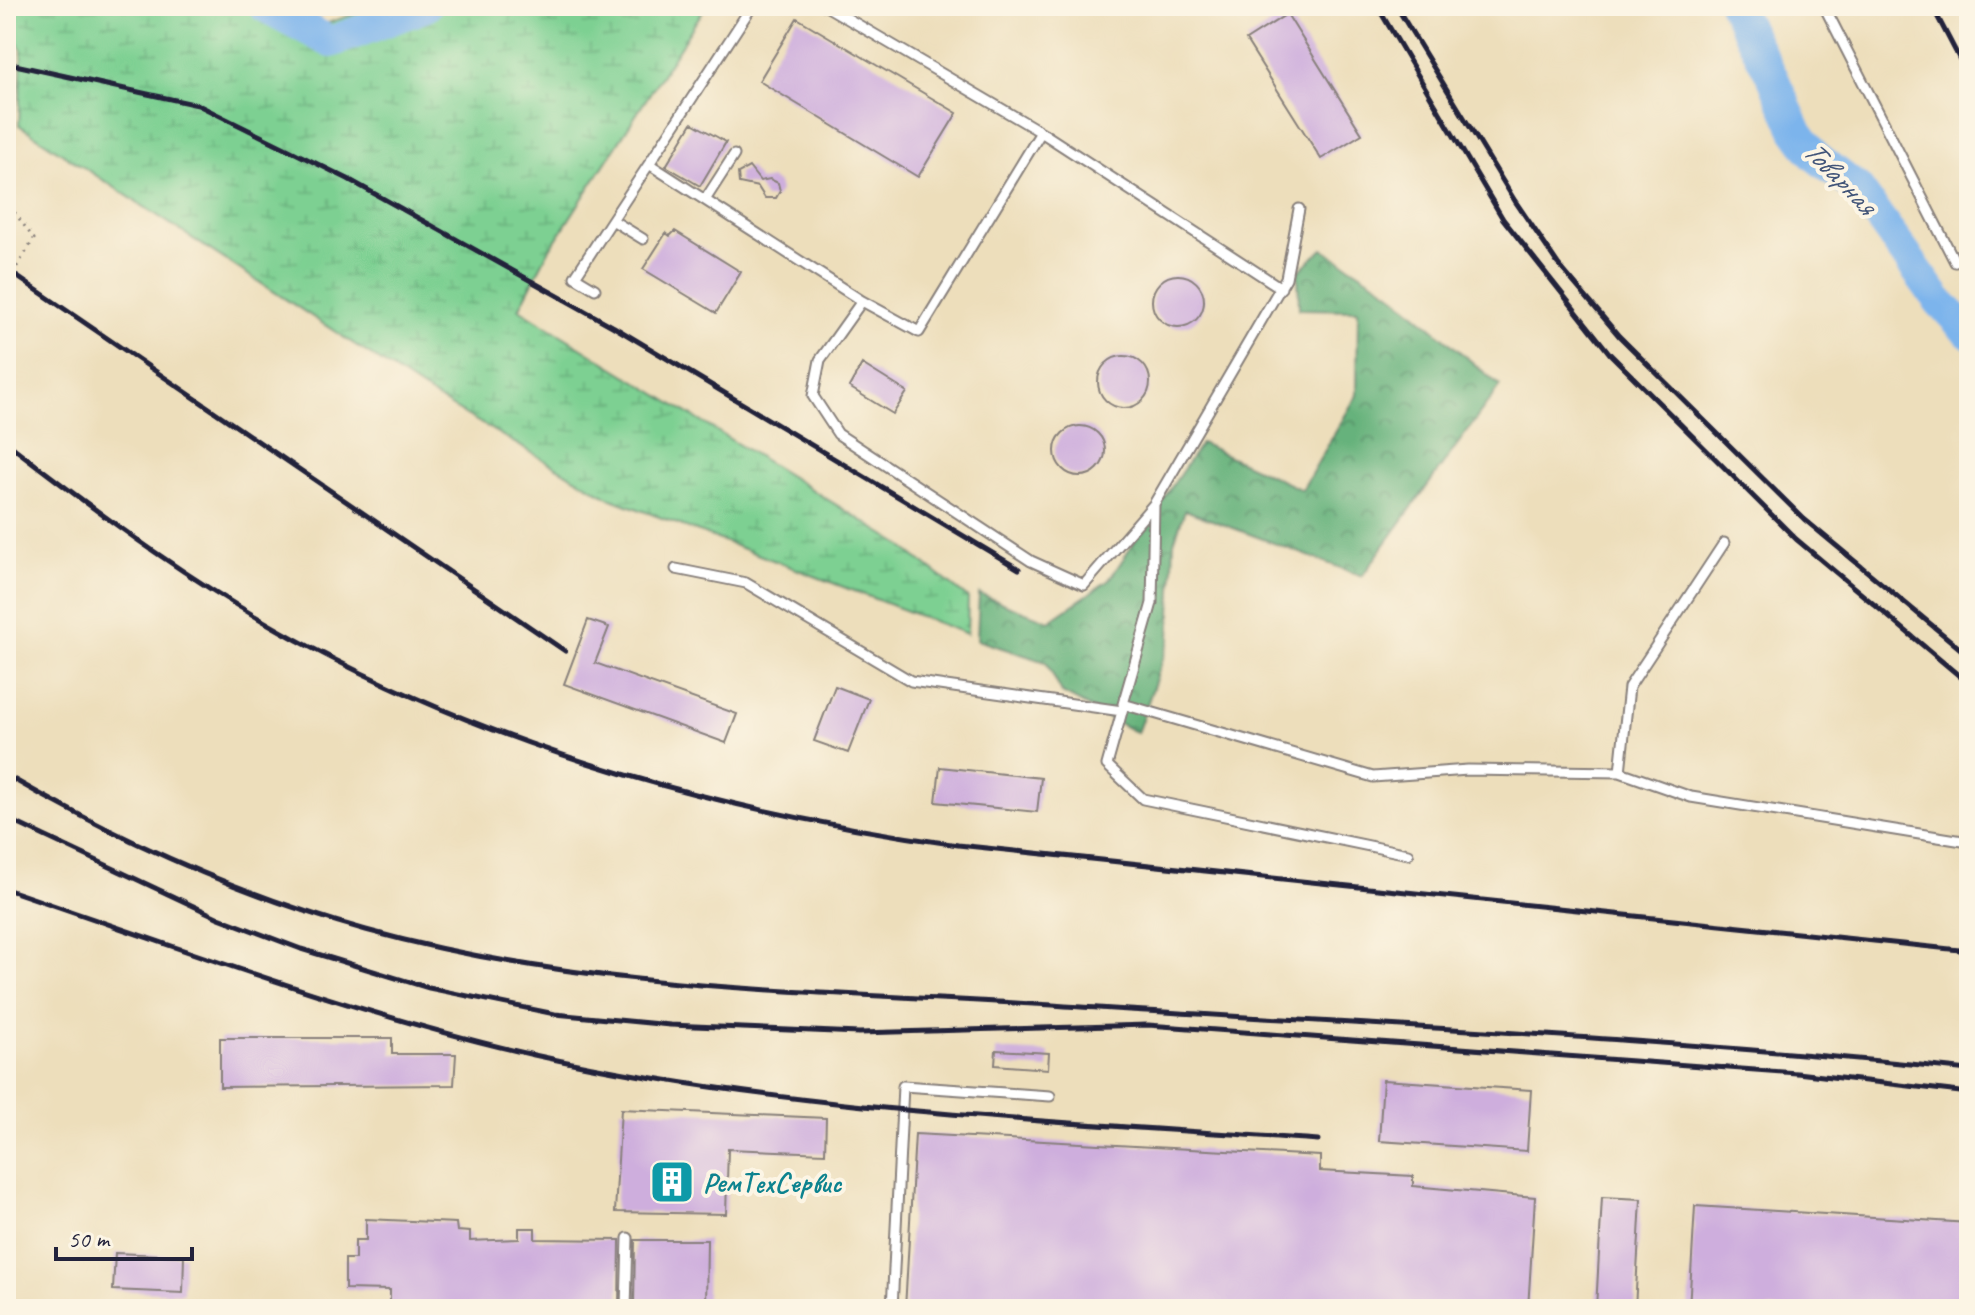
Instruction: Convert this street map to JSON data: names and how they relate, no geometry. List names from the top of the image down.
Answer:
{
  "water": ["Товарная"],
  "places": {
    "building": ["РемТехСервис"]
  },
  "scale_bar": "50 m"
}
